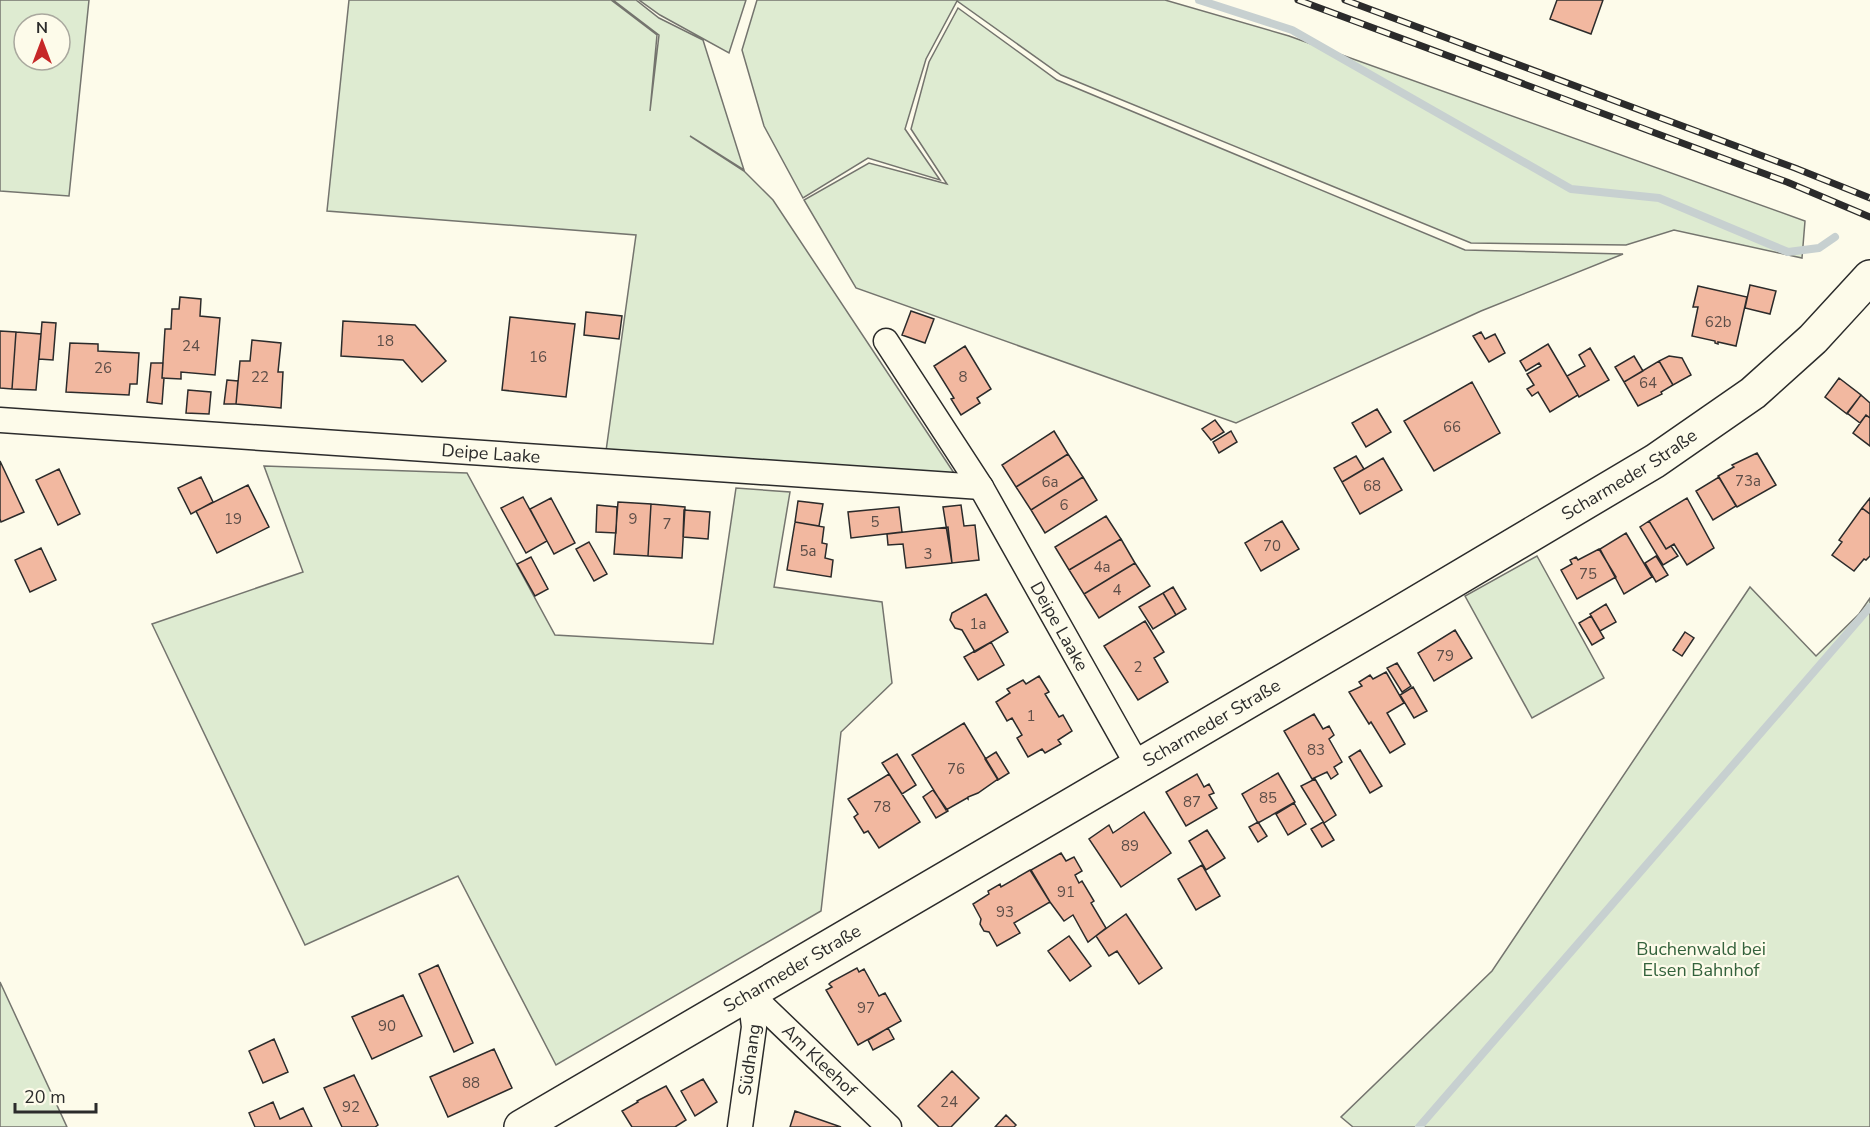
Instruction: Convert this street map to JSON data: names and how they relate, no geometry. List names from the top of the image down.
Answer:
{
  "streets": {
    "street": [
      "Deipe Laake",
      "Scharmeder Straße",
      "Südhang",
      "Am Kleehof"
    ]
  },
  "crossings": [
    ["Deipe Laake", "Scharmeder Straße"],
    ["Scharmeder Straße", "Südhang"],
    ["Scharmeder Straße", "Am Kleehof"],
    ["Südhang", "Am Kleehof"]
  ],
  "parks": ["Buchenwald bei Elsen Bahnhof"],
  "house_numbers": [
    "62b",
    "18",
    "24",
    "16",
    "26",
    "22",
    "8",
    "64",
    "66",
    "73a",
    "6a",
    "68",
    "6",
    "19",
    "9",
    "5",
    "7",
    "70",
    "5a",
    "3",
    "4a",
    "75",
    "4",
    "1a",
    "79",
    "2",
    "1",
    "83",
    "76",
    "85",
    "87",
    "78",
    "89",
    "91",
    "93",
    "97",
    "90",
    "88",
    "24",
    "92"
  ],
  "scale_bar": "20 m",
  "north": "top"
}
